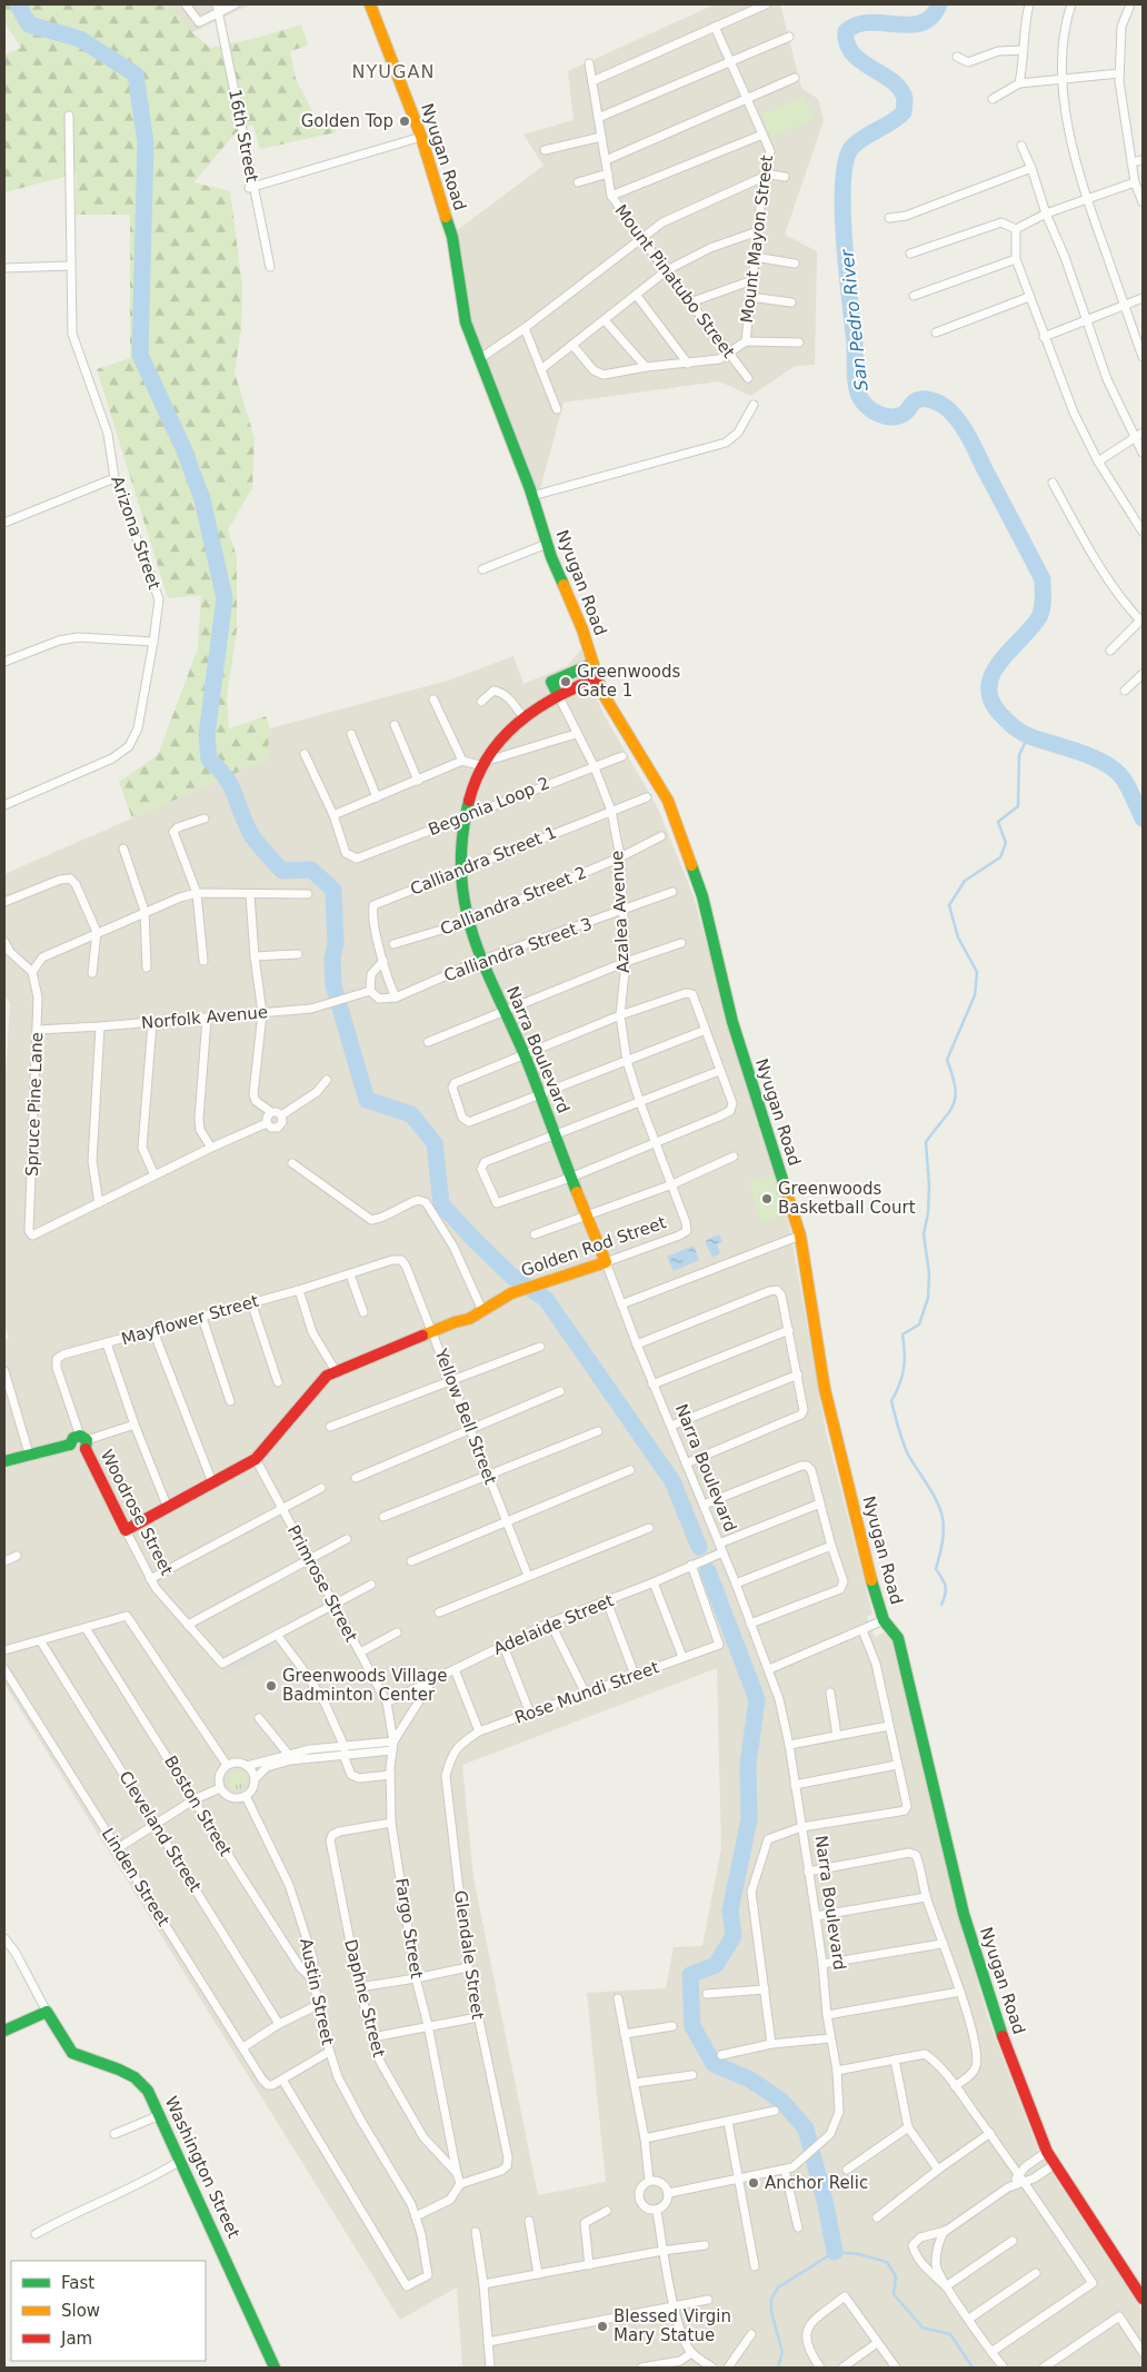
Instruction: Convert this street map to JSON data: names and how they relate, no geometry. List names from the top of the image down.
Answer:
{
  "streets": {
    "main road": [
      "Nyugan Road",
      "Narra Boulevard",
      "Golden Rod Street",
      "Woodrose Street",
      "Washington Street"
    ],
    "street": [
      "16th Street",
      "Mount Mayon Street",
      "Mount Pinatubo Street",
      "Arizona Street",
      "Begonia Loop 2",
      "Calliandra Street 1",
      "Calliandra Street 2",
      "Azalea Avenue",
      "Calliandra Street 3",
      "Norfolk Avenue",
      "Spruce Pine Lane",
      "Mayflower Street",
      "Yellow Bell Street",
      "Primrose Street",
      "Adelaide Street",
      "Rose Mundi Street",
      "Boston Street",
      "Cleveland Street",
      "Linden Street",
      "Fargo Street",
      "Glendale Street",
      "Austin Street",
      "Daphne Street"
    ]
  },
  "crossings": [
    ["Nyugan Road", "Narra Boulevard"],
    ["Mount Mayon Street", "Mount Pinatubo Street"],
    ["Begonia Loop 2", "Azalea Avenue"],
    ["Begonia Loop 2", "Narra Boulevard"],
    ["Calliandra Street 1", "Azalea Avenue"],
    ["Calliandra Street 1", "Narra Boulevard"],
    ["Calliandra Street 2", "Azalea Avenue"],
    ["Calliandra Street 2", "Narra Boulevard"],
    ["Azalea Avenue", "Calliandra Street 3"],
    ["Azalea Avenue", "Narra Boulevard"],
    ["Azalea Avenue", "Golden Rod Street"],
    ["Calliandra Street 3", "Narra Boulevard"],
    ["Norfolk Avenue", "Spruce Pine Lane"],
    ["Narra Boulevard", "Golden Rod Street"],
    ["Narra Boulevard", "Adelaide Street"],
    ["Golden Rod Street", "Yellow Bell Street"],
    ["Golden Rod Street", "Woodrose Street"],
    ["Golden Rod Street", "Primrose Street"],
    ["Mayflower Street", "Yellow Bell Street"],
    ["Mayflower Street", "Woodrose Street"],
    ["Woodrose Street", "Primrose Street"],
    ["Primrose Street", "Adelaide Street"],
    ["Primrose Street", "Fargo Street"],
    ["Adelaide Street", "Rose Mundi Street"],
    ["Adelaide Street", "Fargo Street"],
    ["Rose Mundi Street", "Glendale Street"],
    ["Boston Street", "Austin Street"],
    ["Linden Street", "Austin Street"],
    ["Fargo Street", "Glendale Street"],
    ["Fargo Street", "Daphne Street"]
  ],
  "districts": ["NYUGAN"],
  "water": ["San Pedro River"],
  "places": [
    "Golden Top",
    "Greenwoods Gate 1",
    "Greenwoods Basketball Court",
    "Greenwoods Village Badminton Center",
    "Anchor Relic",
    "Blessed Virgin Mary Statue"
  ],
  "legend": ["Fast", "Slow", "Jam"]
}
